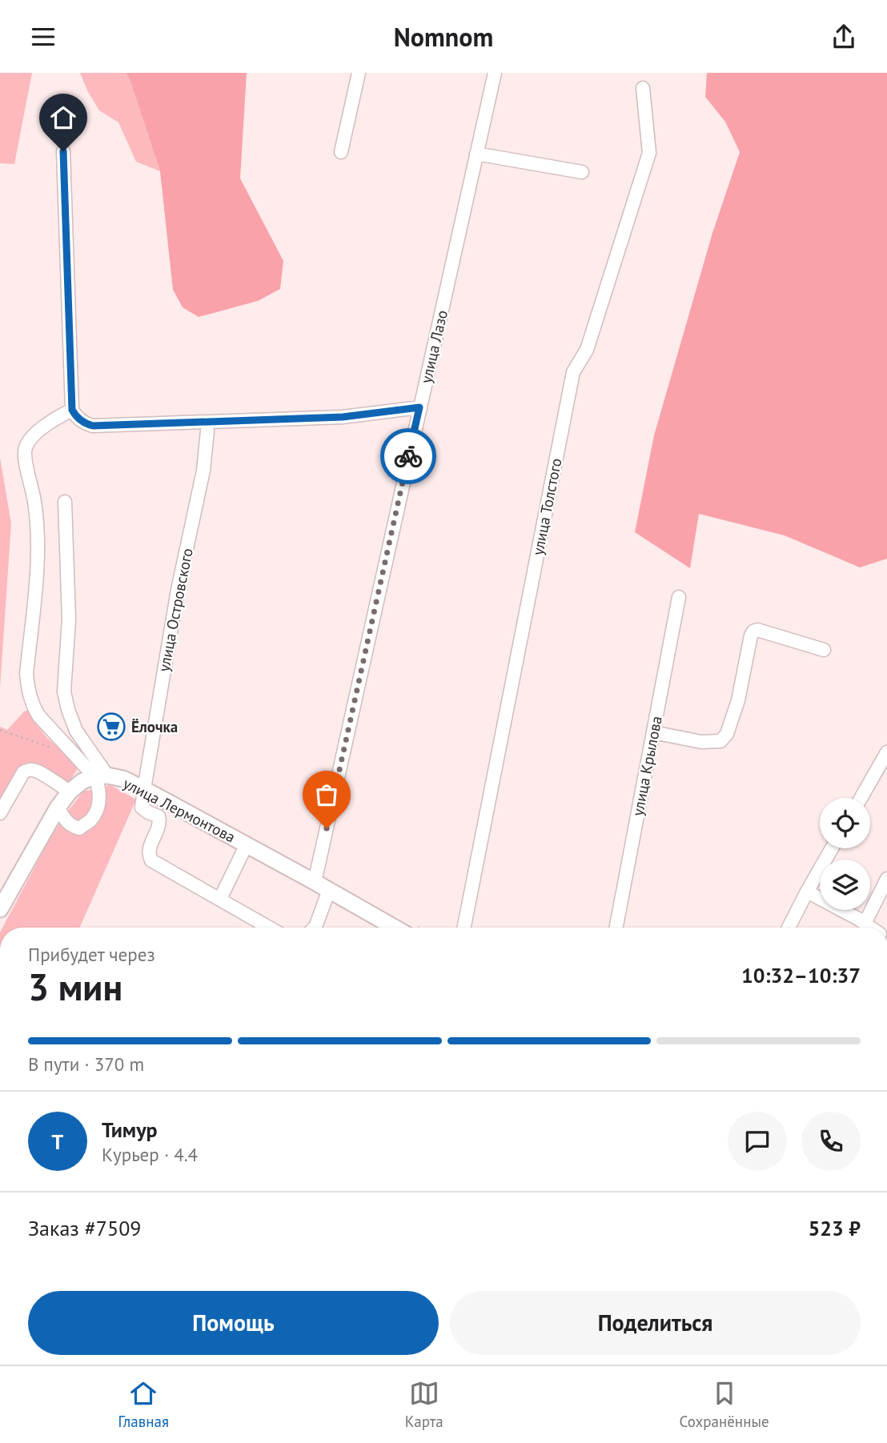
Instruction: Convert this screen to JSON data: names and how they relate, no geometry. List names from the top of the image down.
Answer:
{
  "streets": {
    "main road": ["улица Лермонтова"],
    "street": [
      "улица Лазо",
      "улица Толстого",
      "улица Островского",
      "улица Крылова"
    ]
  },
  "crossings": [
    ["улица Лазо", "улица Лермонтова"],
    ["улица Островского", "улица Лермонтова"]
  ],
  "places": {
    "supermarket": ["Ёлочка"]
  },
  "page": {
    "header": "Nomnom",
    "heading": ["3 мин", "Прибудет через", "10:32–10:37"],
    "panel": [
      "Тимур",
      "Курьер · 4.4",
      "Заказ #7509",
      "523 ₽"
    ],
    "bar": "В пути · 370 m",
    "round": "Т",
    "buttons": ["Помощь", "Поделиться"],
    "tabs": ["Главная", "Карта", "Сохранённые"]
  }
}
